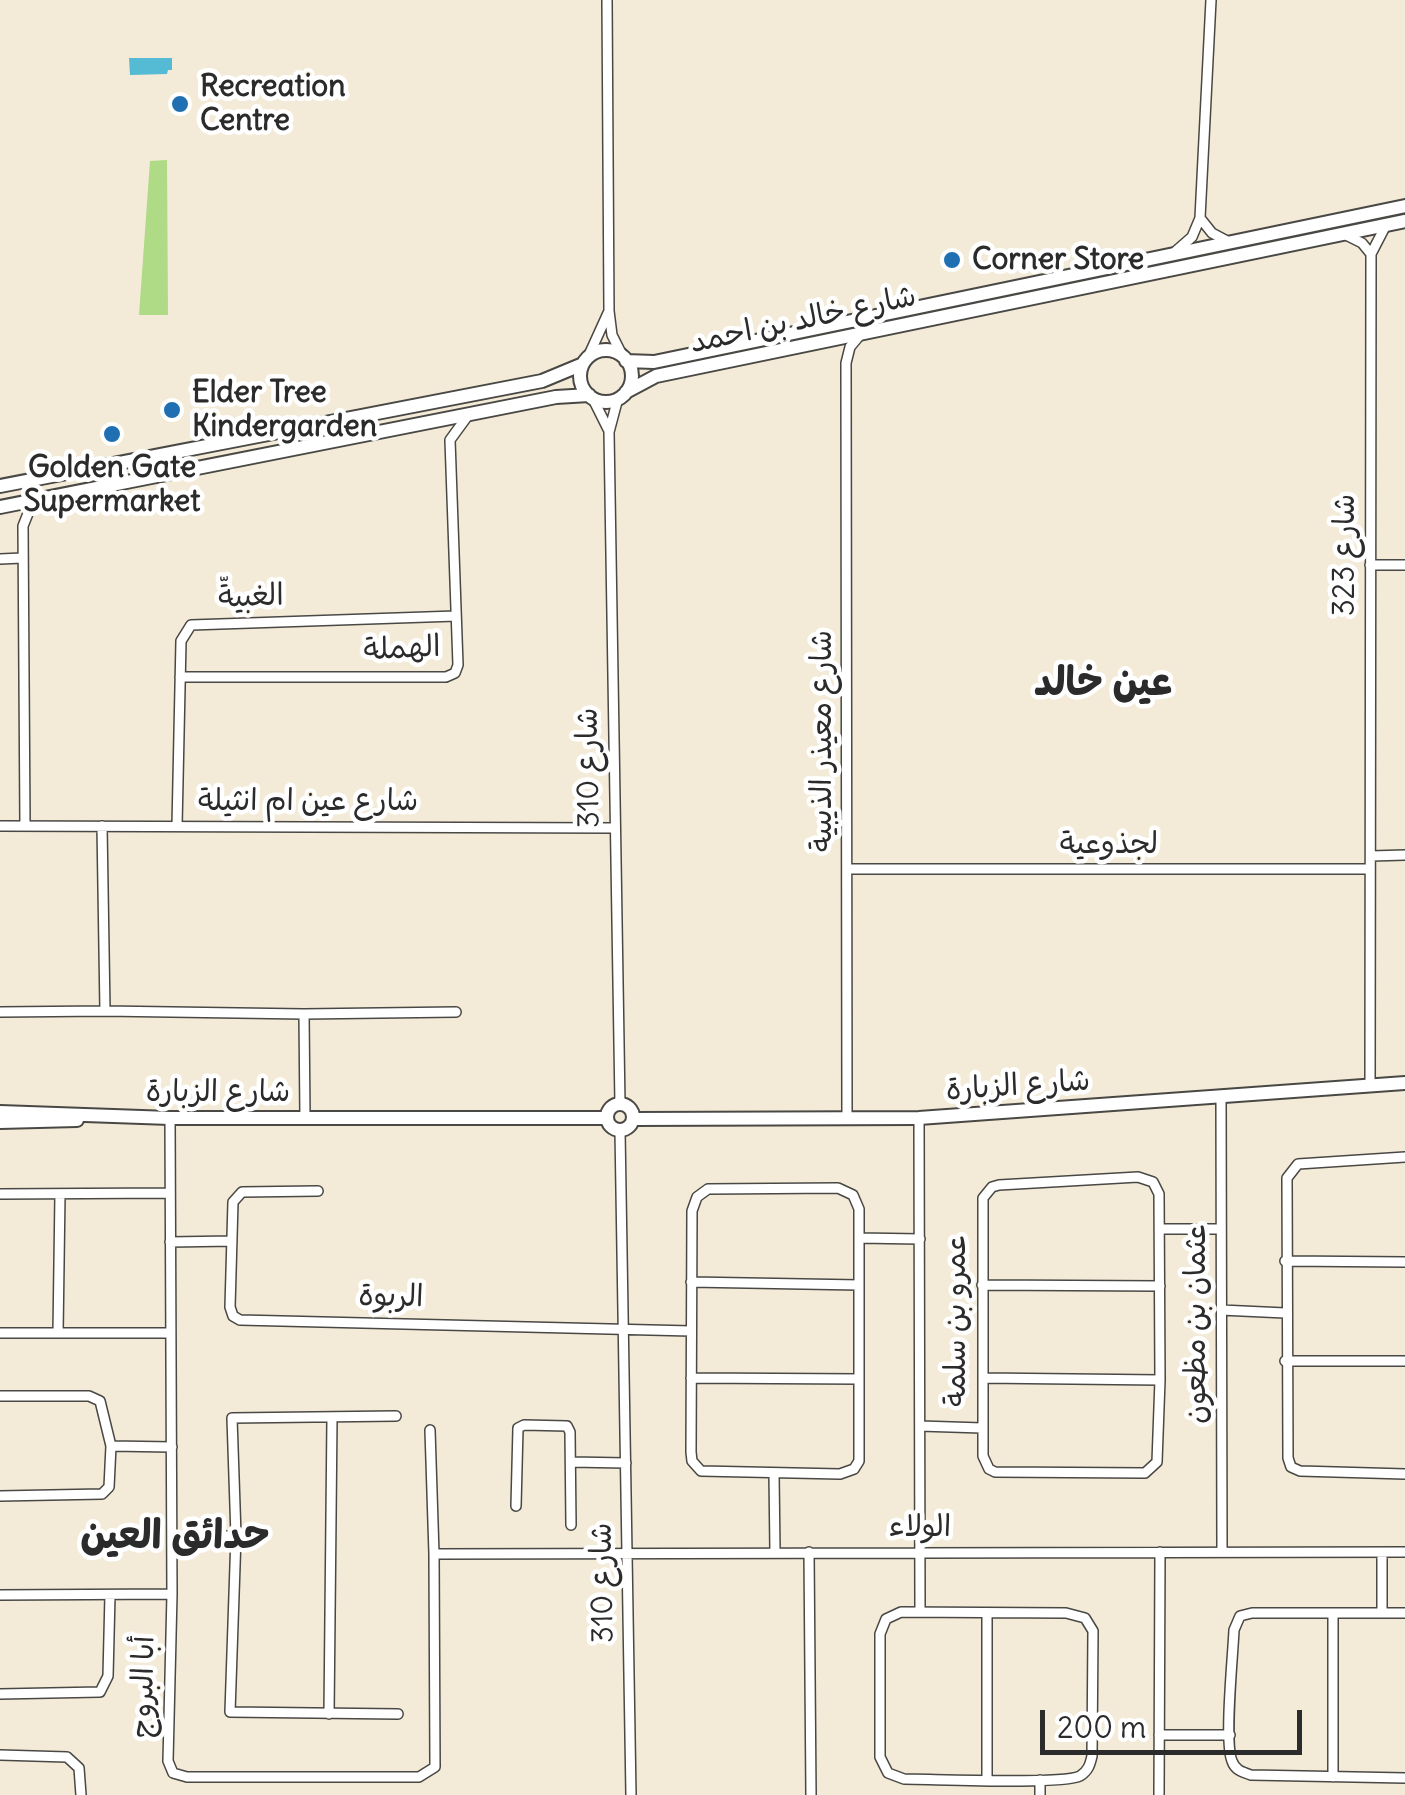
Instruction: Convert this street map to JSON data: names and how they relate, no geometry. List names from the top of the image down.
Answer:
{
  "streets": {
    "main road": ["شارع خالد بن احمد", "شارع الزبارة"],
    "street": [
      "شارع 323",
      "الغبيةّ",
      "الهملة",
      "شارع معيذر الذيبية",
      "شارع 310",
      "شارع عين ام انثيلة",
      "لجذوعية",
      "الربوة",
      "عمرو بن سلمة",
      "عثمان بن مظعون",
      "الولاء",
      "أبا البروج"
    ]
  },
  "crossings": [
    ["شارع خالد بن احمد", "شارع 323"],
    ["شارع خالد بن احمد", "شارع معيذر الذيبية"],
    ["شارع خالد بن احمد", "شارع 310"],
    ["شارع 323", "لجذوعية"],
    ["شارع 323", "شارع الزبارة"],
    ["الغبيةّ", "الهملة"],
    ["الغبيةّ", "شارع عين ام انثيلة"],
    ["شارع معيذر الذيبية", "لجذوعية"],
    ["شارع معيذر الذيبية", "شارع الزبارة"],
    ["شارع 310", "شارع عين ام انثيلة"],
    ["شارع 310", "شارع الزبارة"],
    ["شارع 310", "الربوة"],
    ["شارع 310", "الولاء"],
    ["شارع الزبارة", "عثمان بن مظعون"],
    ["شارع الزبارة", "أبا البروج"],
    ["عثمان بن مظعون", "الولاء"],
    ["الولاء", "أبا البروج"]
  ],
  "districts": ["عين خالد", "حدائق العين"],
  "places": [
    "Recreation Centre",
    "Corner Store",
    "Elder Tree Kindergarden",
    "Golden Gate Supermarket"
  ],
  "scale_bar": "200 m"
}
